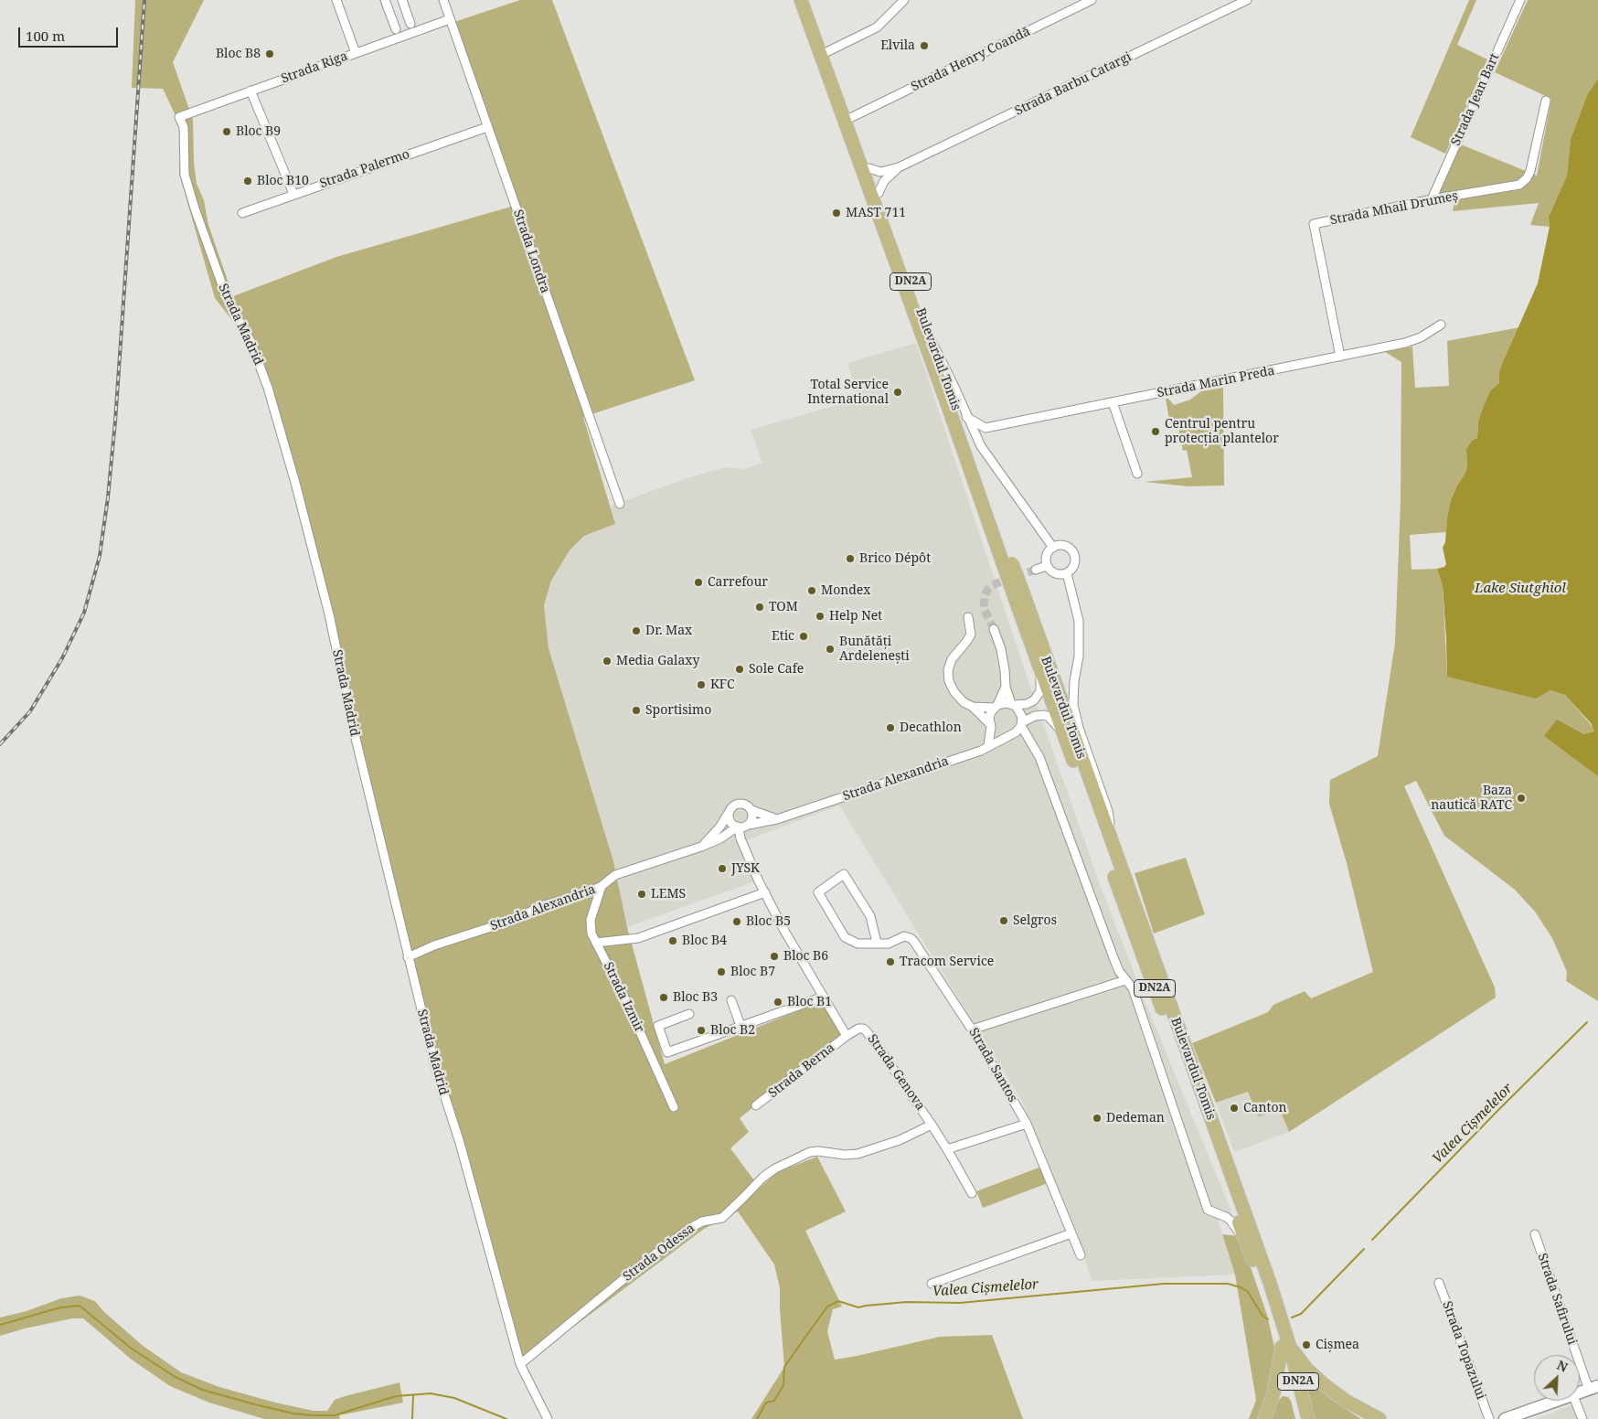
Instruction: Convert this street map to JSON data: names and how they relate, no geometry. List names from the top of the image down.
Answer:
{
  "streets": {
    "main road": ["DN2A", "Bulevardul Tomis"],
    "street": [
      "Strada Henry Coandă",
      "Strada Riga",
      "Strada Barbu Catargi",
      "Strada Jean Bart",
      "Strada Palermo",
      "Strada Mhail Drumeș",
      "Strada Londra",
      "Strada Madrid",
      "Strada Marin Preda",
      "Strada Alexandria",
      "Strada Izmir",
      "Strada Santos",
      "Strada Berna",
      "Strada Genova",
      "Strada Odessa",
      "Strada Safirului",
      "Strada Topazului"
    ]
  },
  "crossings": [
    ["Strada Henry Coandă", "Bulevardul Tomis"],
    ["Strada Riga", "Strada Londra"],
    ["Strada Riga", "Strada Madrid"],
    ["Strada Barbu Catargi", "Bulevardul Tomis"],
    ["Strada Jean Bart", "Strada Mhail Drumeș"],
    ["Strada Palermo", "Strada Londra"],
    ["Strada Mhail Drumeș", "Strada Marin Preda"],
    ["Strada Madrid", "Strada Alexandria"],
    ["Strada Madrid", "Strada Odessa"],
    ["Strada Alexandria", "Strada Izmir"],
    ["Strada Alexandria", "Strada Genova"],
    ["Strada Berna", "Strada Genova"],
    ["Strada Genova", "Strada Odessa"]
  ],
  "water": ["Lake Siutghiol", "Valea Cișmelelor"],
  "places": [
    "Elvila",
    "Bloc B8",
    "Bloc B9",
    "Bloc B10",
    "MAST 711",
    "Total Service International",
    "Centrul pentru protecția plantelor",
    "Brico Dépôt",
    "Carrefour",
    "Mondex",
    "TOM",
    "Help Net",
    "Dr. Max",
    "Etic",
    "Bunătăți Ardelenești",
    "Media Galaxy",
    "Sole Cafe",
    "KFC",
    "Sportisimo",
    "Decathlon",
    "Baza nautică RATC",
    "JYSK",
    "LEMS",
    "Selgros",
    "Bloc B5",
    "Bloc B4",
    "Bloc B6",
    "Tracom Service",
    "Bloc B7",
    "Bloc B3",
    "Bloc B1",
    "Bloc B2",
    "Canton",
    "Dedeman",
    "Cișmea"
  ],
  "scale_bar": "100 m",
  "north": "top right"
}
